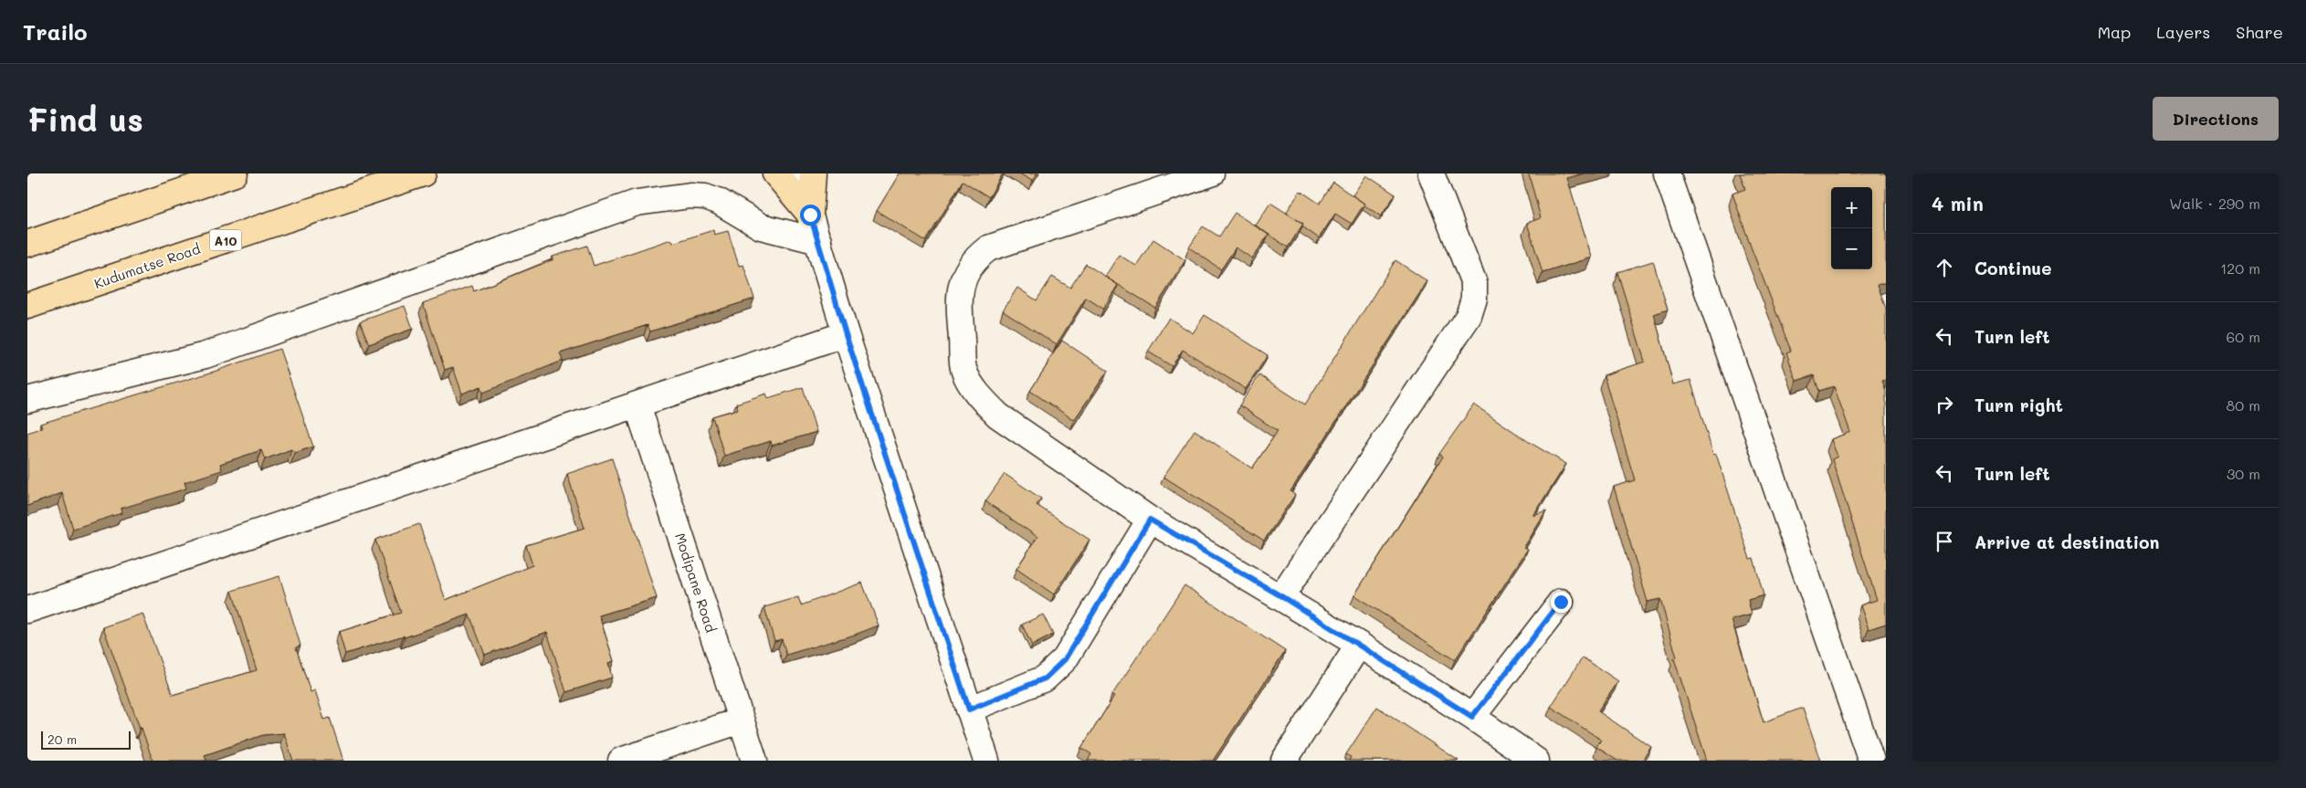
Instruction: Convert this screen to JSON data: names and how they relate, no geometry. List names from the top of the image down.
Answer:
{
  "streets": {
    "main road": ["A10", "Kudumatse Road"],
    "street": ["Modipane Road"]
  },
  "scale_bar": "20 m",
  "page": {
    "header": "Trailo",
    "nav": ["Map", "Layers", "Share"],
    "buttons": "Directions",
    "title": "Find us",
    "heading": ["4 min", "Walk · 290 m"],
    "map_buttons": ["+", "−"],
    "list": [
      ["Continue", "120 m"],
      ["Turn left", "60 m"],
      ["Turn right", "80 m"],
      ["Turn left", "30 m"],
      "Arrive at destination"
    ],
    "scale": "20 m"
  }
}
